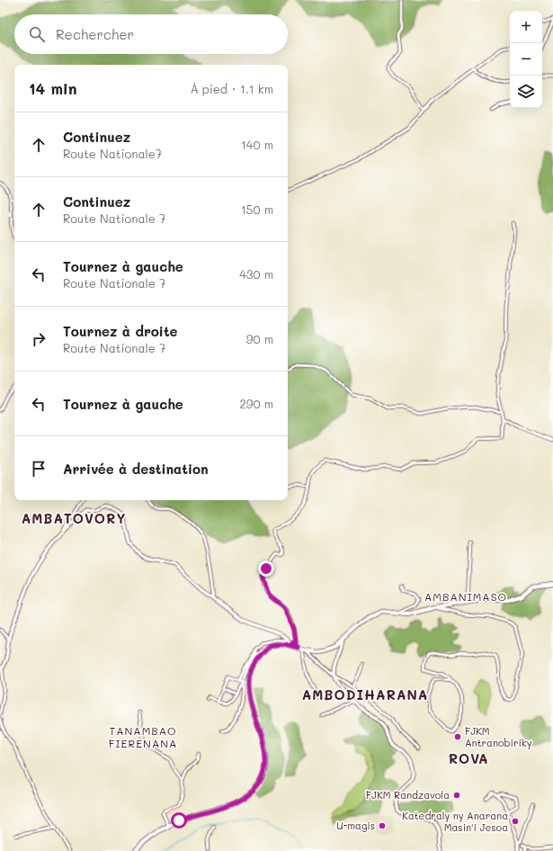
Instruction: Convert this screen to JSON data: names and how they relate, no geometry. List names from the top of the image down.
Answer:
{
  "districts": [
    "AMBATOVORY",
    "AMBANIMASO",
    "AMBODIHARANA",
    "TANAMBAO FIERENANA",
    "ROVA"
  ],
  "places": [
    "FJKM Antranobiriky",
    "FJKM Randzavola",
    "Katedraly ny Anarana Masin'i Jesoa",
    "U-magis"
  ],
  "page": {
    "map_buttons": ["+", "−"],
    "search": "Rechercher",
    "heading": ["14 min", "À pied · 1.1 km"],
    "list": [
      ["Continuez", "Route Nationale7", "140 m"],
      ["Continuez", "Route Nationale 7", "150 m"],
      ["Tournez à gauche", "Route Nationale 7", "430 m"],
      ["Tournez à droite", "Route Nationale 7", "90 m"],
      ["Tournez à gauche", "290 m"],
      "Arrivée à destination"
    ]
  }
}
